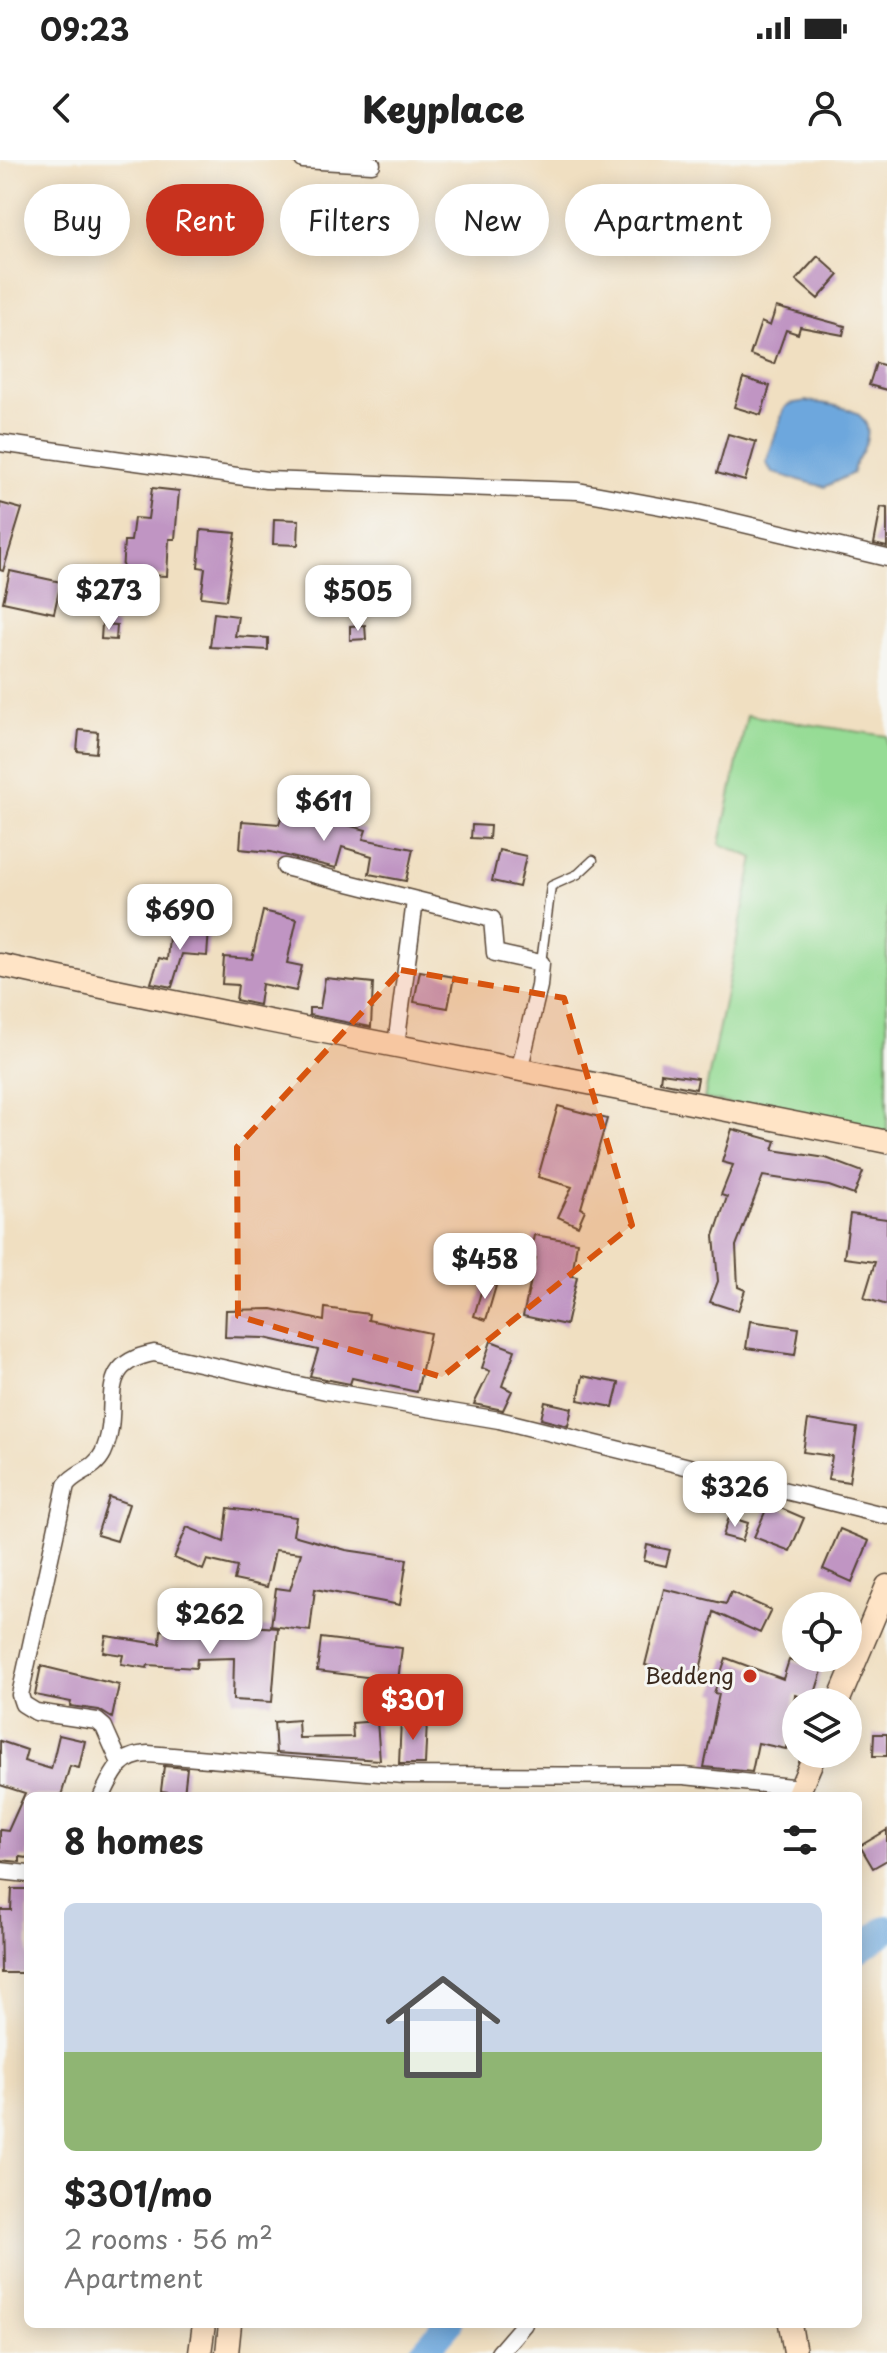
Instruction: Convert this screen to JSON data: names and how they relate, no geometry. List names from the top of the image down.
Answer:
{
  "places": ["Beddeng"],
  "page": {
    "status": "09:23",
    "header": "Keyplace",
    "chip": [
      "Buy",
      "Rent",
      "Filters",
      "New",
      "Apartment"
    ],
    "price": [
      "$273",
      "$505",
      "$611",
      "$690",
      "$458",
      "$326",
      "$262",
      "$301"
    ],
    "heading": "8 homes",
    "list": [
      {
        "name": "$301/mo",
        "note": "2 rooms · 56 m² · Apartment"
      }
    ]
  }
}
